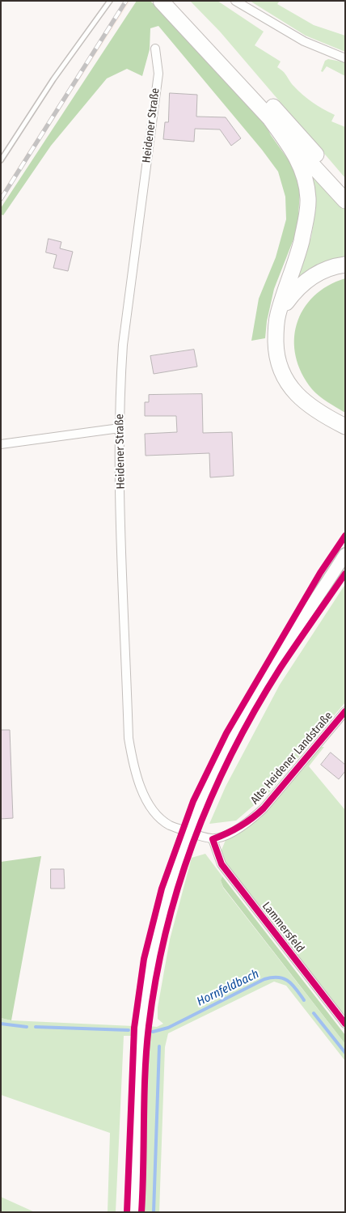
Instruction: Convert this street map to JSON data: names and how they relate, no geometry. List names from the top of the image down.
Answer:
{
  "streets": {
    "street": ["Heidener Straße", "Alte Heidener Landstraße", "Lammersfeld"]
  },
  "crossings": [
    ["Alte Heidener Landstraße", "Lammersfeld"]
  ],
  "water": ["Hornfeldbach"]
}
